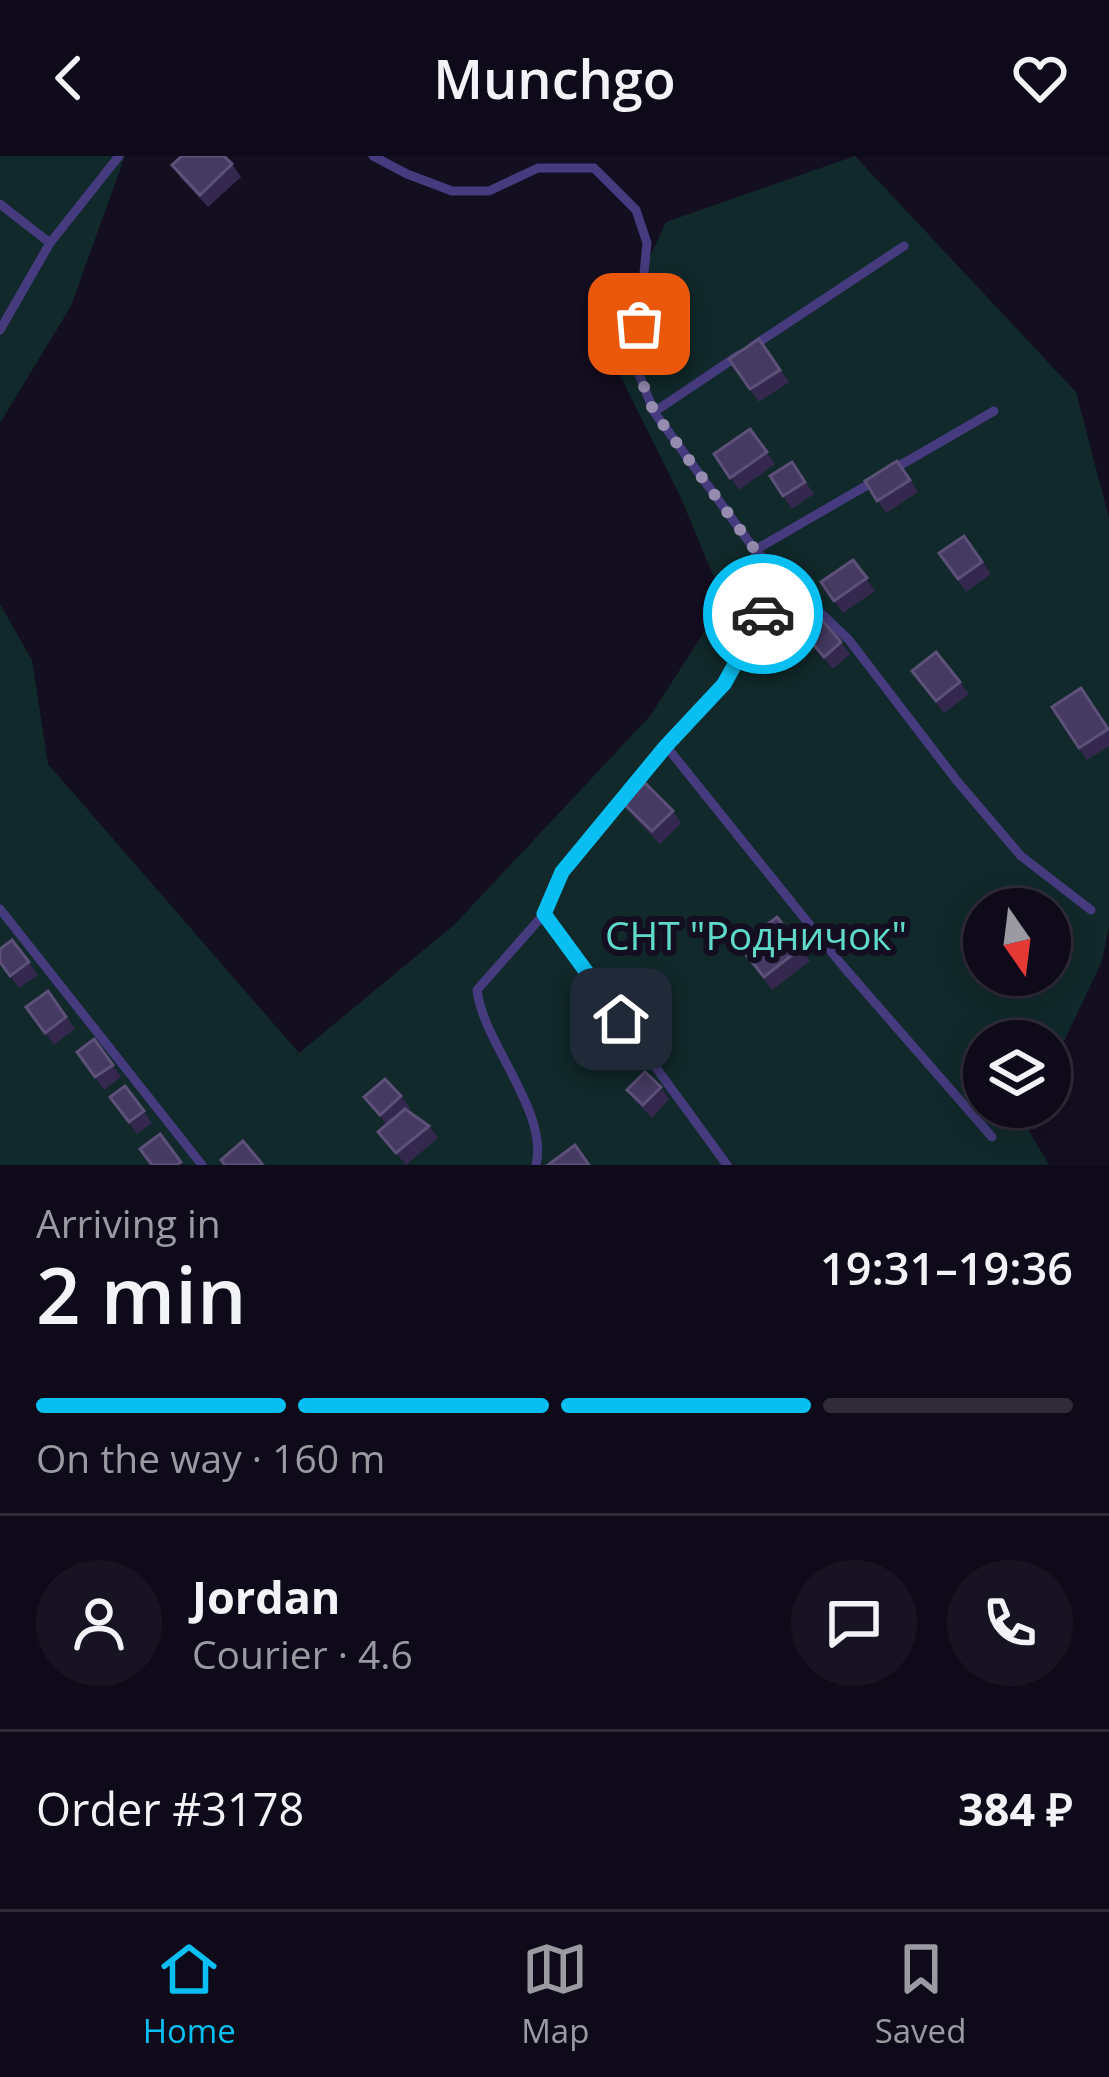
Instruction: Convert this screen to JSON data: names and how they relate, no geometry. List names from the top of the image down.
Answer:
{
  "parks": ["СНТ \"Родничок\""],
  "north": "bottom",
  "page": {
    "header": "Munchgo",
    "heading": ["2 min", "Arriving in", "19:31–19:36"],
    "panel": [
      "Jordan",
      "Courier · 4.6",
      "Order #3178",
      "384 ₽"
    ],
    "bar": "On the way · 160 m",
    "tabs": ["Home", "Map", "Saved"]
  }
}
